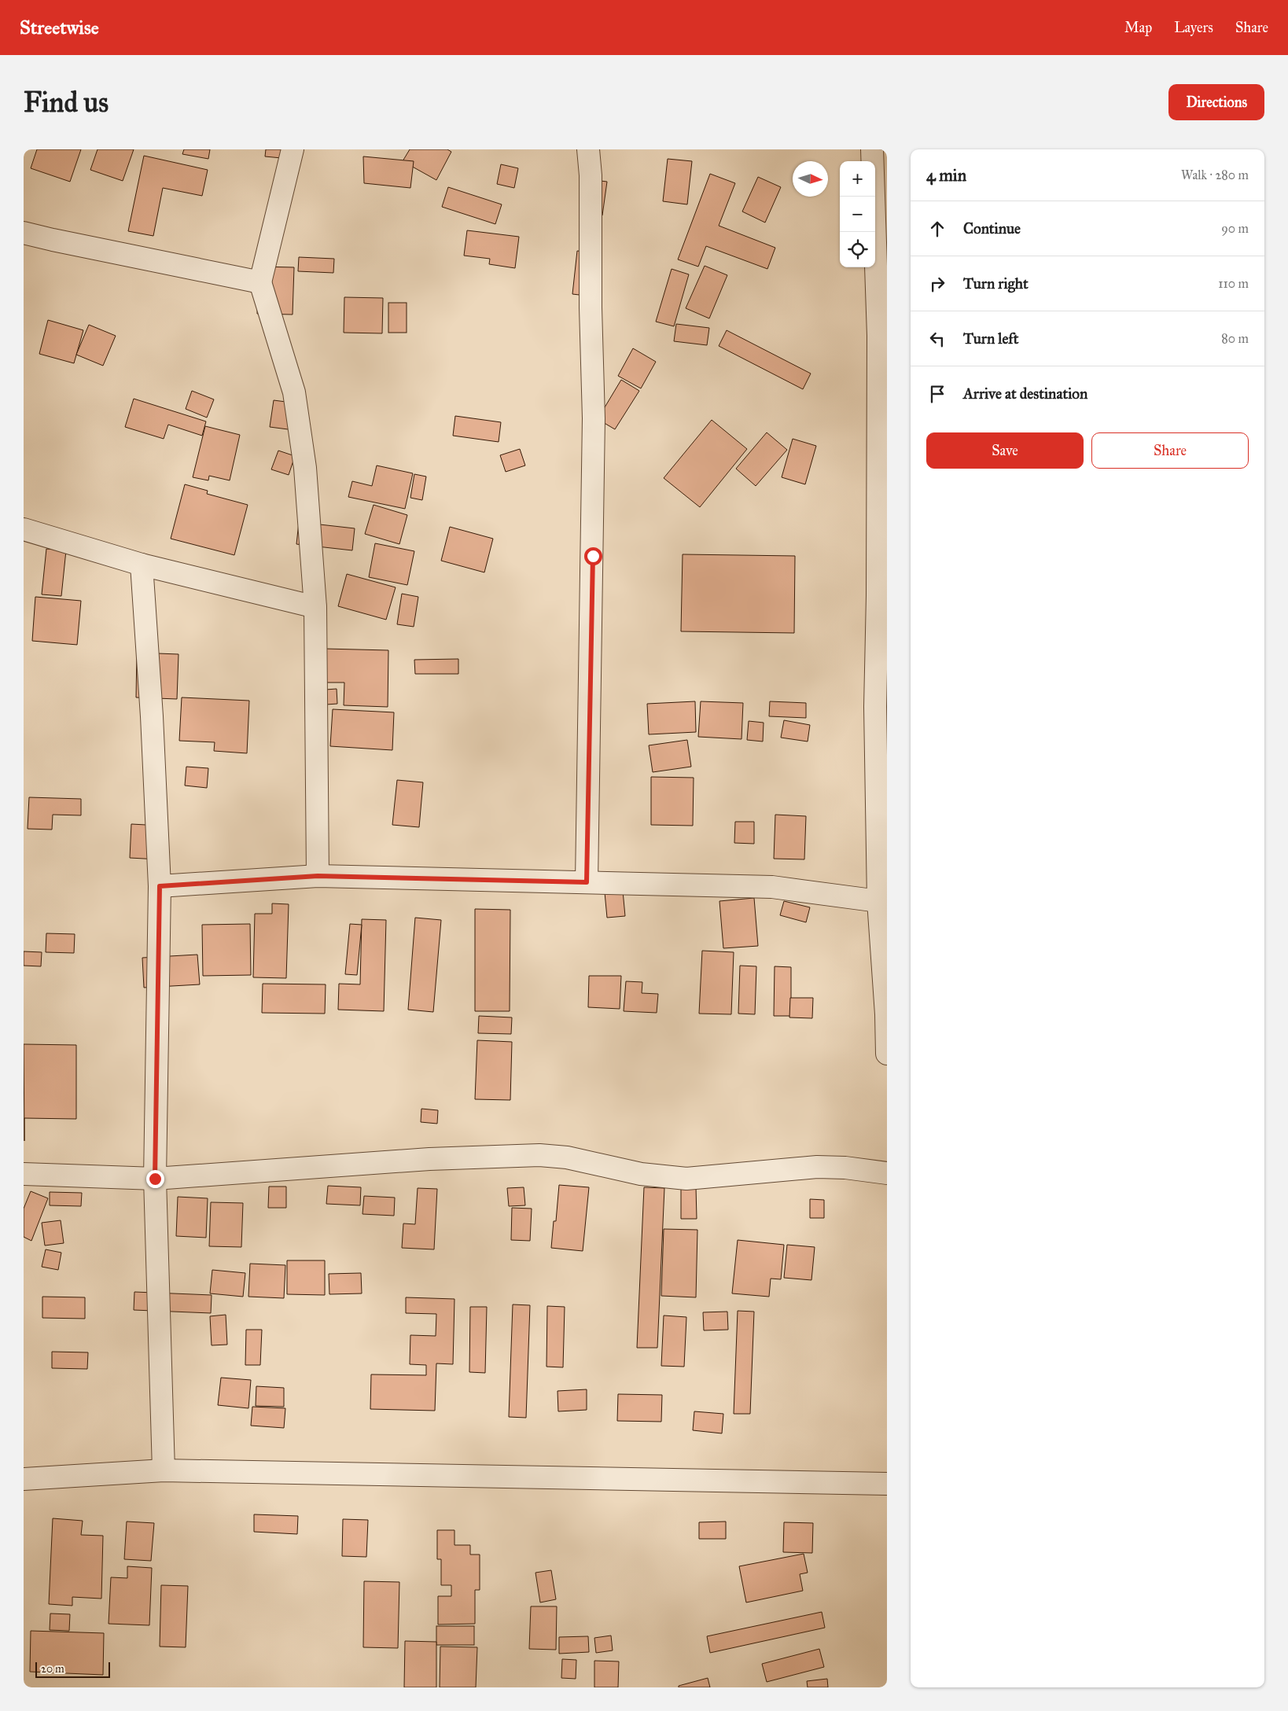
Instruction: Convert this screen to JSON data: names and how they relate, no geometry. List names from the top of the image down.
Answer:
{
  "scale_bar": "20 m",
  "north": "right",
  "page": {
    "header": "Streetwise",
    "nav": ["Map", "Layers", "Share"],
    "buttons": [
      "Directions",
      ["Save", "Share"]
    ],
    "title": "Find us",
    "heading": ["4 min", "Walk · 280 m"],
    "map_buttons": ["+", "−"],
    "list": [
      ["Continue", "90 m"],
      ["Turn right", "110 m"],
      ["Turn left", "80 m"],
      "Arrive at destination"
    ],
    "scale": "20 m"
  }
}
